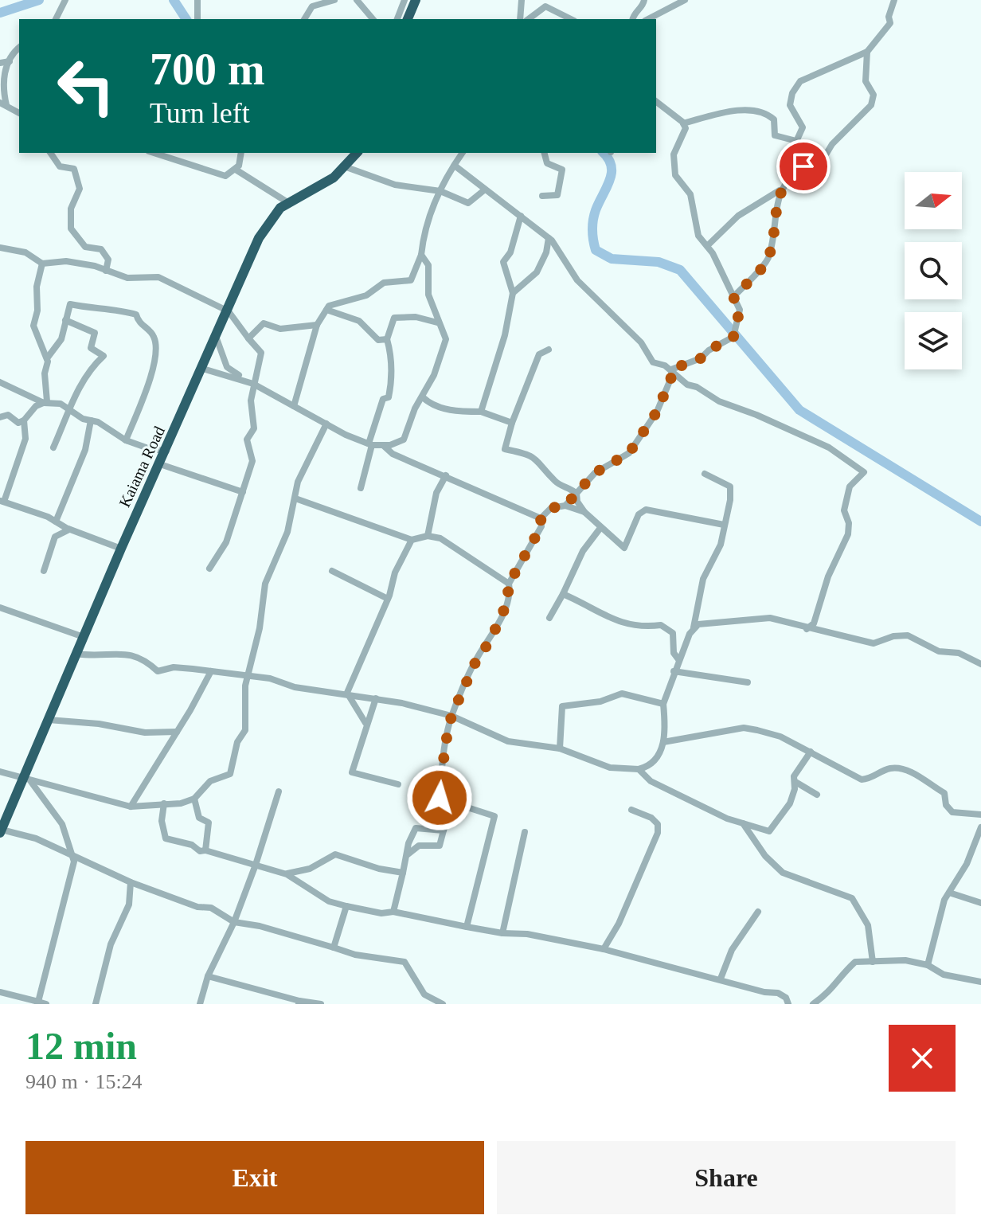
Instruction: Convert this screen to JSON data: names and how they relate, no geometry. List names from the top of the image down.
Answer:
{
  "streets": {
    "highway": ["Kaiama Road"]
  },
  "north": "right",
  "page": {
    "turn": ["700 m", "Turn left"],
    "heading": ["12 min", "940 m · 15:24"],
    "buttons": ["Exit", "Share"]
  }
}
